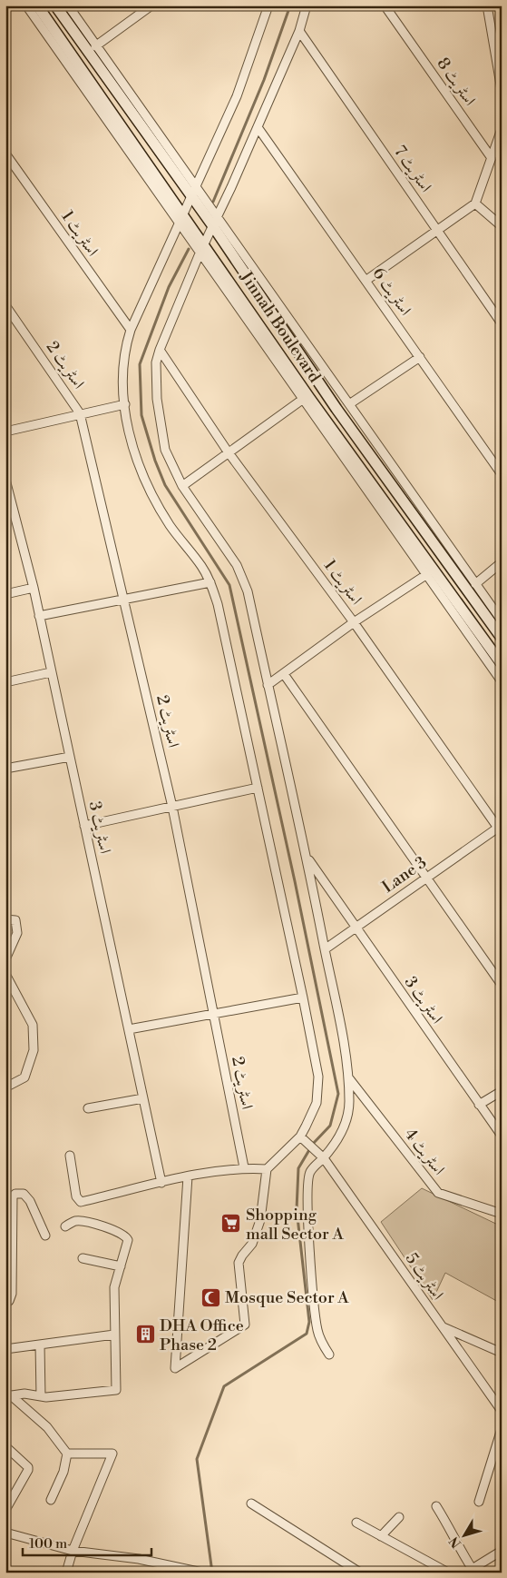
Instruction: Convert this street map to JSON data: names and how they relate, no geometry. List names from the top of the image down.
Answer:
{
  "streets": {
    "street": [
      "اسٹریٹ 8",
      "اسٹریٹ 7",
      "اسٹریٹ 1",
      "اسٹریٹ 6",
      "Jinnah Boulevard",
      "اسٹریٹ 2",
      "اسٹریٹ 3",
      "Lane 3",
      "اسٹریٹ 4",
      "اسٹریٹ 5"
    ]
  },
  "crossings": [
    ["اسٹریٹ 1", "Lane 3"],
    ["اسٹریٹ 3", "Lane 3"]
  ],
  "places": {
    "supermarket": ["Shopping mall Sector A"],
    "mosque": ["Mosque Sector A"],
    "building": ["DHA Office Phase 2"]
  },
  "scale_bar": "100 m",
  "north": "bottom left"
}
